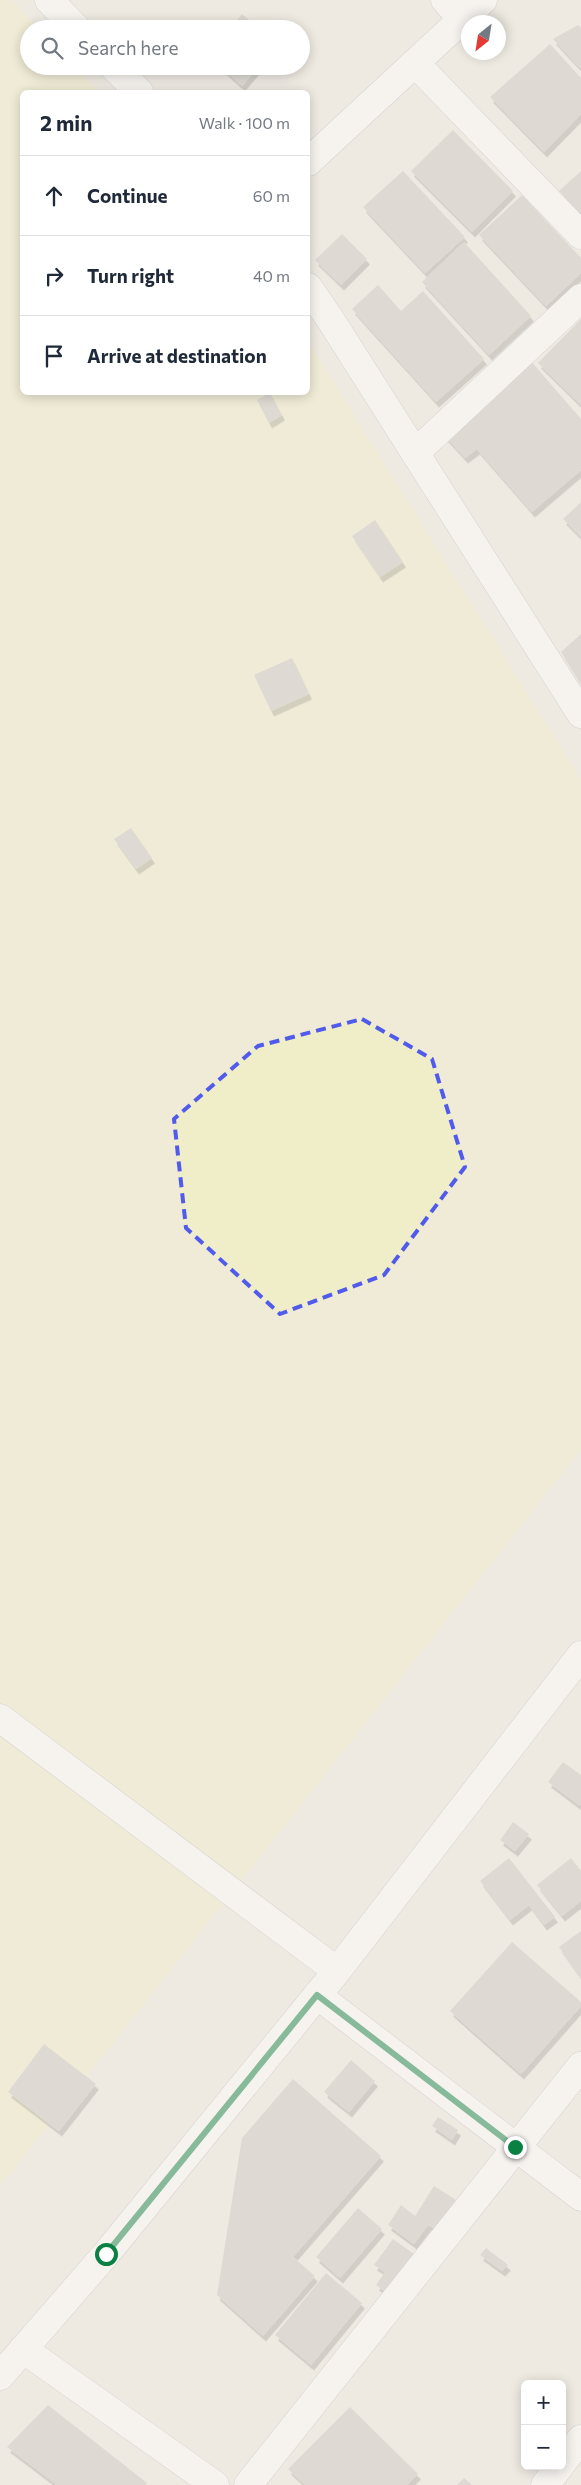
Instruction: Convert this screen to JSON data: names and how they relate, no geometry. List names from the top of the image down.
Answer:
{
  "north": "bottom left",
  "page": {
    "search": "Search here",
    "heading": ["2 min", "Walk · 100 m"],
    "list": [
      ["Continue", "60 m"],
      ["Turn right", "40 m"],
      "Arrive at destination"
    ],
    "map_buttons": ["+", "−"]
  }
}
